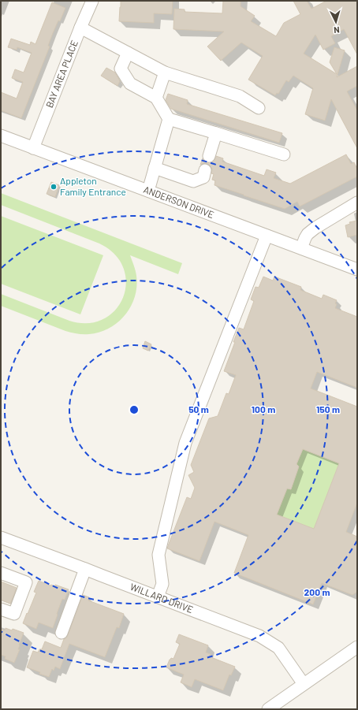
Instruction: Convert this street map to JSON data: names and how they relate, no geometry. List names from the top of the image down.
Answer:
{
  "streets": {
    "street": ["BAY AREA PLACE", "ANDERSON DRIVE", "WILLARD DRIVE"]
  },
  "crossings": [
    ["BAY AREA PLACE", "ANDERSON DRIVE"]
  ],
  "places": ["Appleton Family Entrance"],
  "north": "bottom",
  "rings": [
    "50 m",
    "100 m",
    "150 m",
    "200 m"
  ]
}
